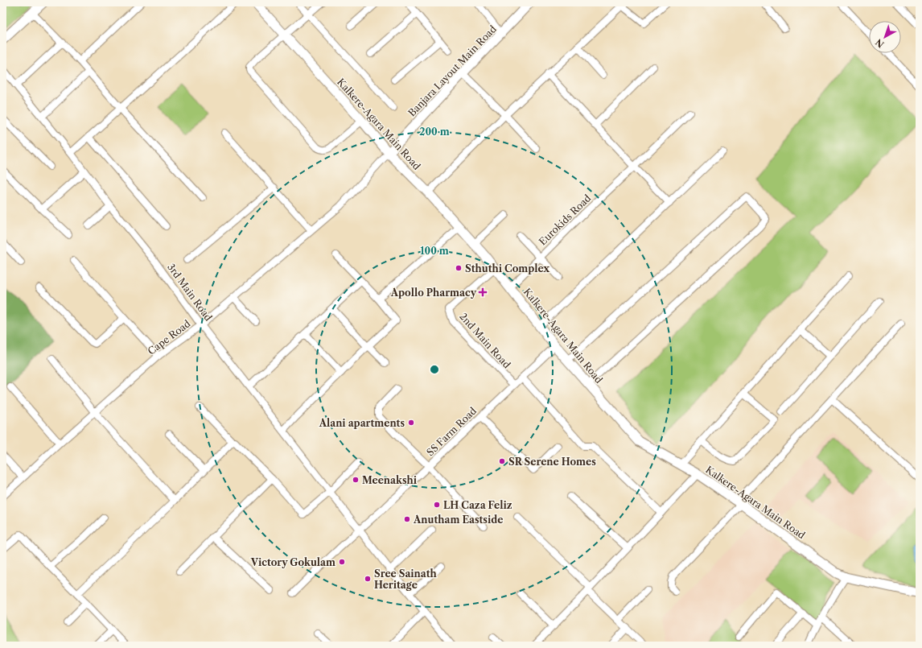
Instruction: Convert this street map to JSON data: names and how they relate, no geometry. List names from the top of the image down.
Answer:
{
  "streets": {
    "street": [
      "Banjara Layout Main Road",
      "Kalkere-Agara Main Road",
      "Eurokids Road",
      "3rd Main Road",
      "Cape Road",
      "2nd Main Road",
      "SS Farm Road"
    ]
  },
  "crossings": [
    ["Banjara Layout Main Road", "Kalkere-Agara Main Road"],
    ["Banjara Layout Main Road", "Cape Road"],
    ["Kalkere-Agara Main Road", "Eurokids Road"],
    ["Kalkere-Agara Main Road", "Cape Road"],
    ["Kalkere-Agara Main Road", "2nd Main Road"],
    ["Kalkere-Agara Main Road", "SS Farm Road"],
    ["3rd Main Road", "Cape Road"],
    ["3rd Main Road", "SS Farm Road"],
    ["2nd Main Road", "SS Farm Road"]
  ],
  "places": {
    "other": [
      "Sthuthi Complex",
      "Alani apartments",
      "SR Serene Homes",
      "Meenakshi",
      "LH Caza Feliz",
      "Anutham Eastside",
      "Victory Gokulam",
      "Sree Sainath Heritage"
    ],
    "health": ["Apollo Pharmacy"]
  },
  "north": "bottom left",
  "rings": ["200 m", "100 m"]
}
